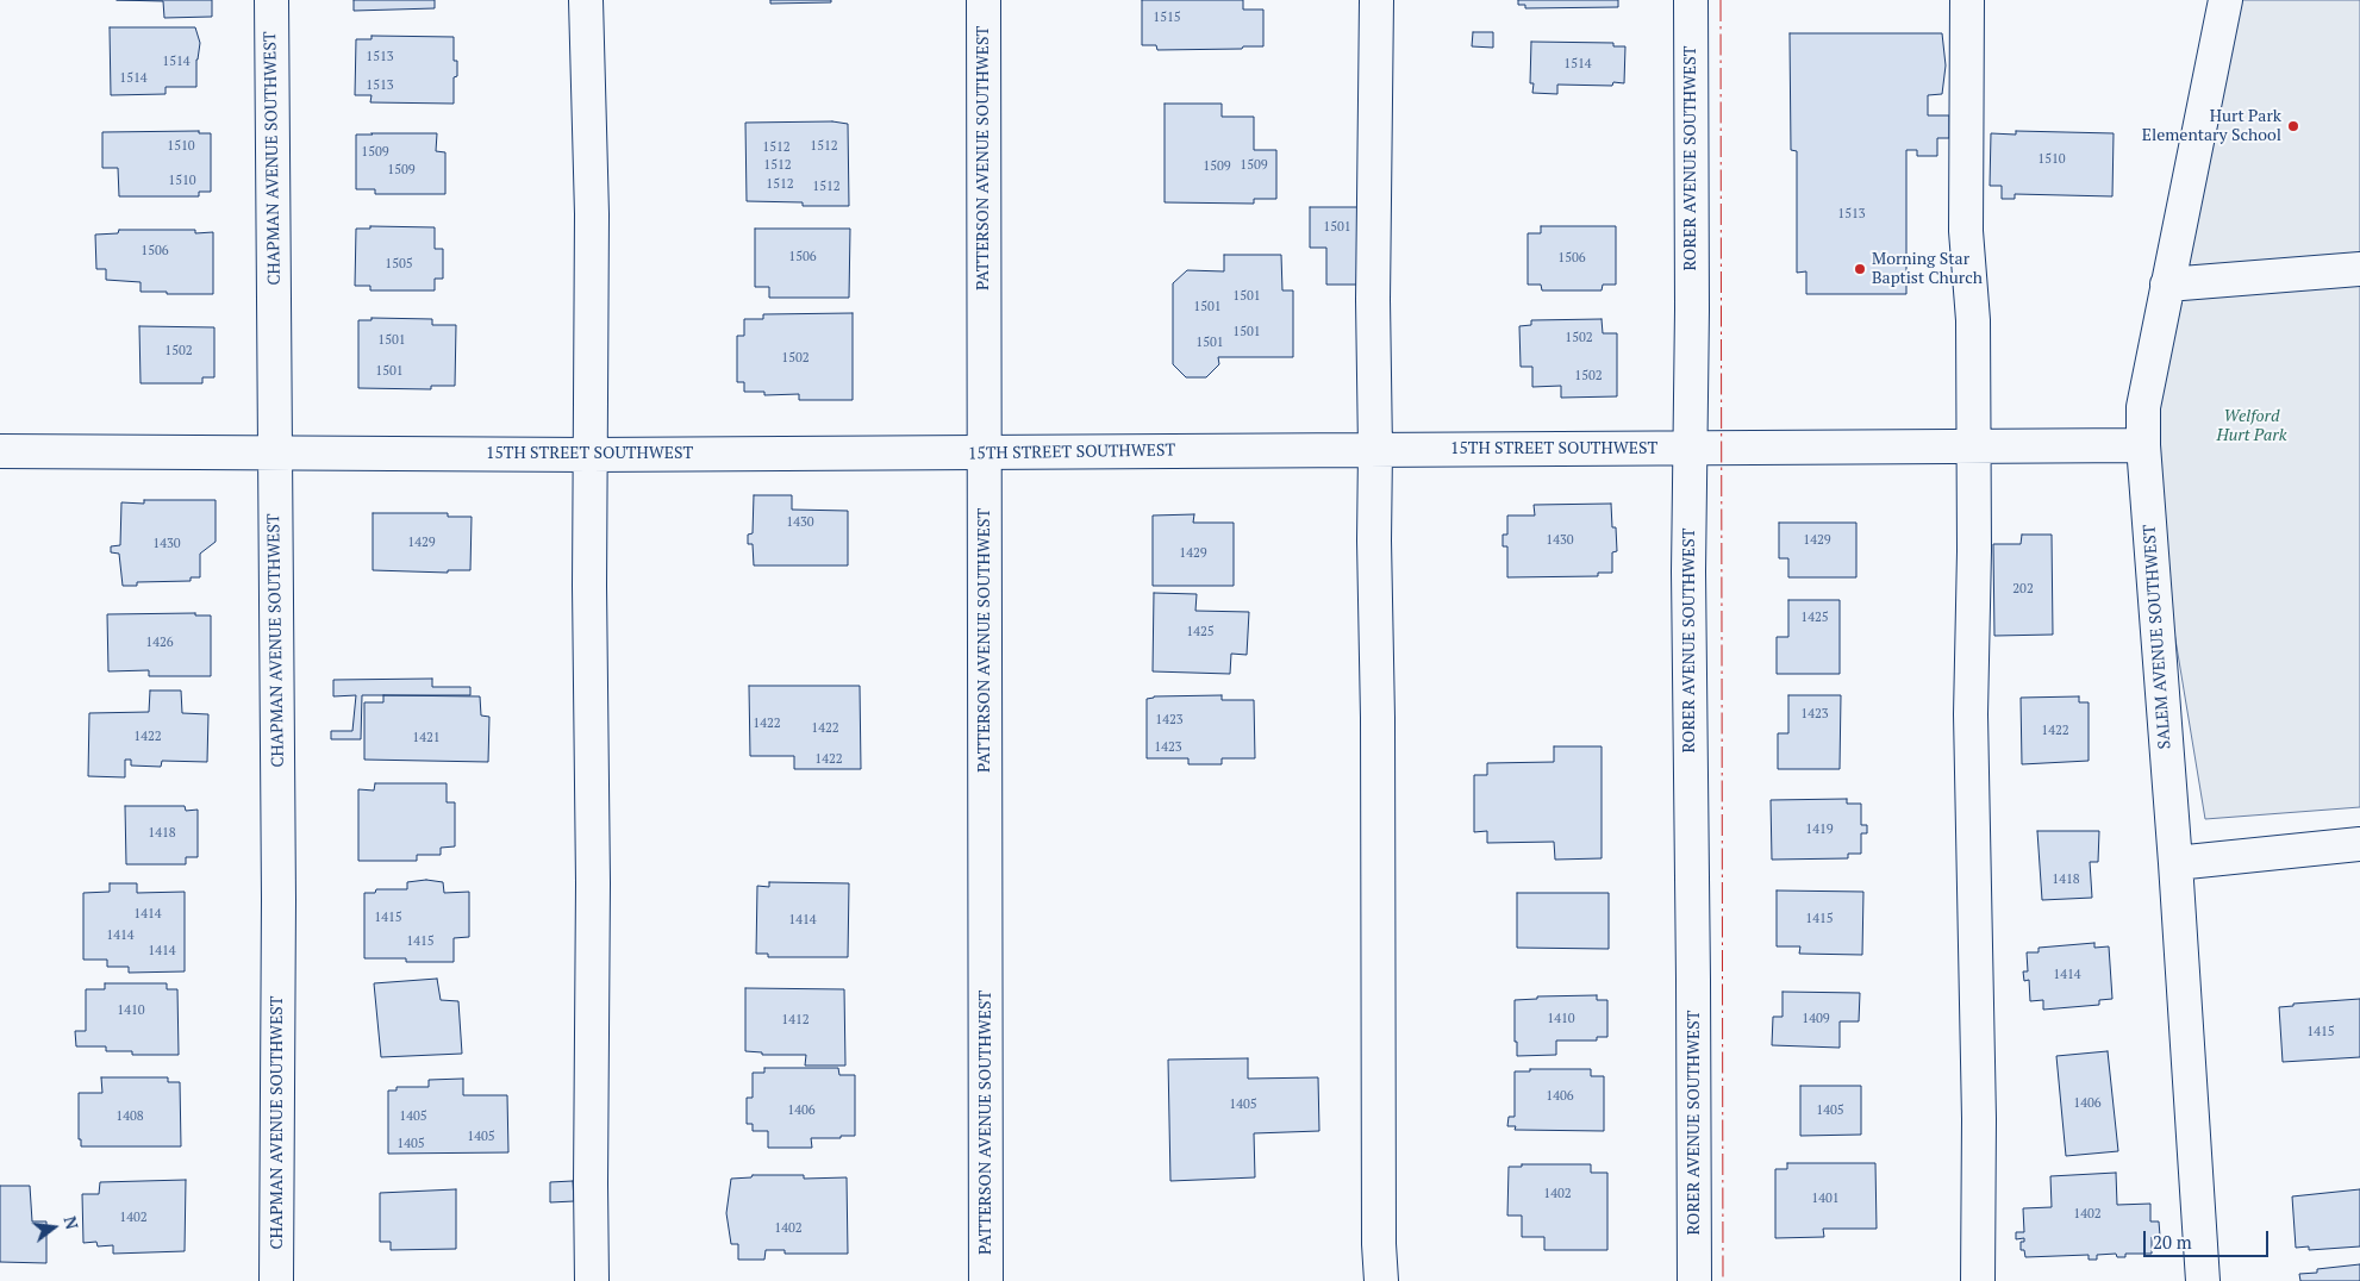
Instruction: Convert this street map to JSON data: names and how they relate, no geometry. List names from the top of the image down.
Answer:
{
  "streets": {
    "street": [
      "CHAPMAN AVENUE SOUTHWEST",
      "PATTERSON AVENUE SOUTHWEST",
      "RORER AVENUE SOUTHWEST",
      "15TH STREET SOUTHWEST",
      "SALEM AVENUE SOUTHWEST"
    ]
  },
  "crossings": [
    ["CHAPMAN AVENUE SOUTHWEST", "15TH STREET SOUTHWEST"],
    ["PATTERSON AVENUE SOUTHWEST", "15TH STREET SOUTHWEST"],
    ["RORER AVENUE SOUTHWEST", "15TH STREET SOUTHWEST"],
    ["15TH STREET SOUTHWEST", "SALEM AVENUE SOUTHWEST"]
  ],
  "parks": ["Welford Hurt Park"],
  "places": ["Hurt Park Elementary School", "Morning Star Baptist Church"],
  "house_numbers": [
    "1515",
    "1513",
    "1514",
    "1514",
    "1514",
    "1513",
    "1510",
    "1512",
    "1512",
    "1509",
    "1510",
    "1512",
    "1509",
    "1509",
    "1509",
    "1510",
    "1512",
    "1512",
    "1513",
    "1501",
    "1506",
    "1506",
    "1506",
    "1505",
    "1501",
    "1501",
    "1501",
    "1502",
    "1501",
    "1501",
    "1502",
    "1502",
    "1501",
    "1502",
    "1430",
    "1430",
    "1429",
    "1429",
    "1430",
    "1429",
    "202",
    "1425",
    "1425",
    "1426",
    "1423",
    "1423",
    "1422",
    "1422",
    "1422",
    "1422",
    "1421",
    "1423",
    "1422",
    "1419",
    "1418",
    "1418",
    "1414",
    "1415",
    "1415",
    "1414",
    "1414",
    "1415",
    "1414",
    "1414",
    "1410",
    "1410",
    "1409",
    "1412",
    "1415",
    "1406",
    "1406",
    "1405",
    "1406",
    "1405",
    "1408",
    "1405",
    "1405",
    "1405",
    "1402",
    "1401",
    "1402",
    "1402",
    "1402"
  ],
  "scale_bar": "20 m",
  "north": "right"
}
